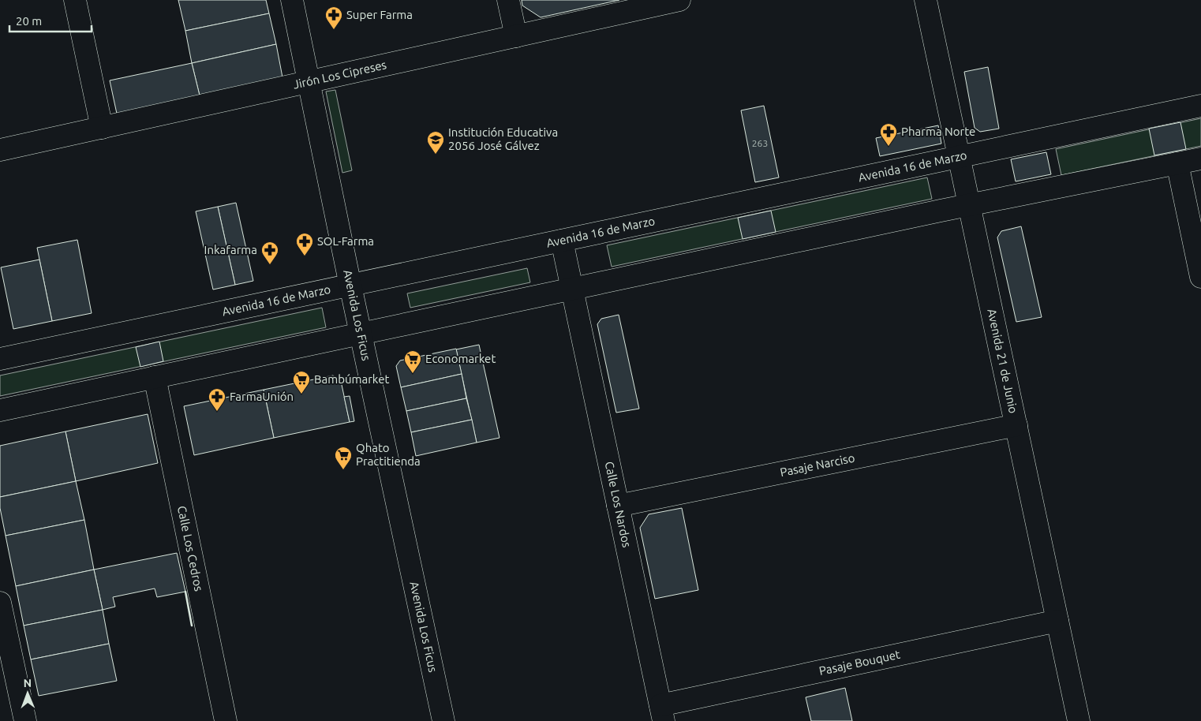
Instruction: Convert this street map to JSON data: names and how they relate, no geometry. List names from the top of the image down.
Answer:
{
  "streets": {
    "street": [
      "Jirón Los Cipreses",
      "Avenida 16 de Marzo",
      "Avenida Los Ficus",
      "Avenida 21 de Junio",
      "Pasaje Narciso",
      "Calle Los Nardos",
      "Calle Los Cedros",
      "Pasaje Bouquet"
    ]
  },
  "crossings": [
    ["Jirón Los Cipreses", "Avenida Los Ficus"],
    ["Avenida 16 de Marzo", "Avenida Los Ficus"],
    ["Avenida 16 de Marzo", "Avenida 21 de Junio"],
    ["Avenida 16 de Marzo", "Calle Los Nardos"],
    ["Avenida 21 de Junio", "Pasaje Narciso"],
    ["Avenida 21 de Junio", "Pasaje Bouquet"],
    ["Pasaje Narciso", "Calle Los Nardos"],
    ["Calle Los Nardos", "Pasaje Bouquet"]
  ],
  "places": {
    "pharmacy": [
      "Super Farma",
      "Pharma Norte",
      "SOL-Farma",
      "Inkafarma",
      "FarmaUnión"
    ],
    "school or university": ["Institución Educativa 2056 José Gálvez"],
    "supermarket": ["Economarket", "Bambúmarket", "Qhato Practitienda"]
  },
  "house_numbers": ["263"],
  "scale_bar": "20 m",
  "north": "top"
}
